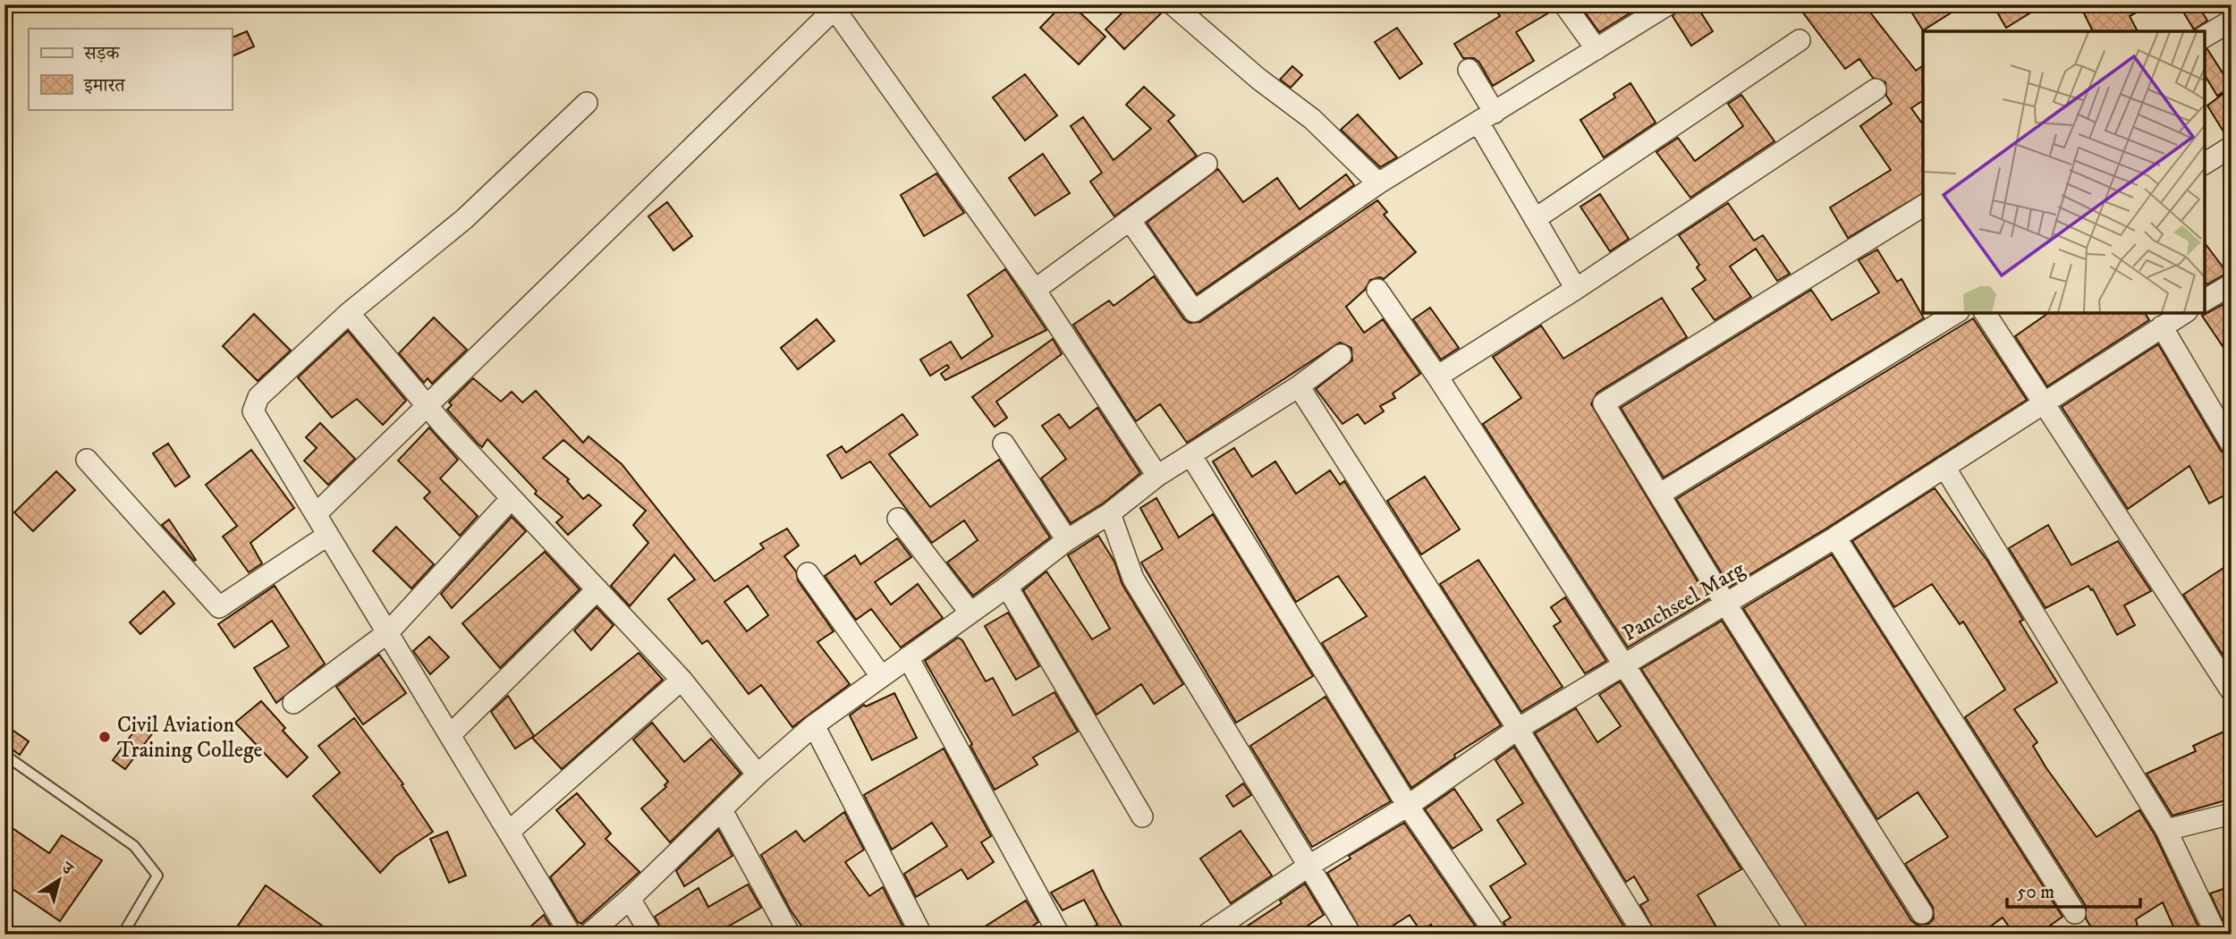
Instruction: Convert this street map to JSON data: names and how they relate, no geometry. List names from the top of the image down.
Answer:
{
  "streets": {
    "street": ["Panchseel Marg"]
  },
  "places": ["Civil Aviation Training College"],
  "legend": ["सड़क", "इमारत"],
  "scale_bar": "50 m",
  "north": "top right"
}
